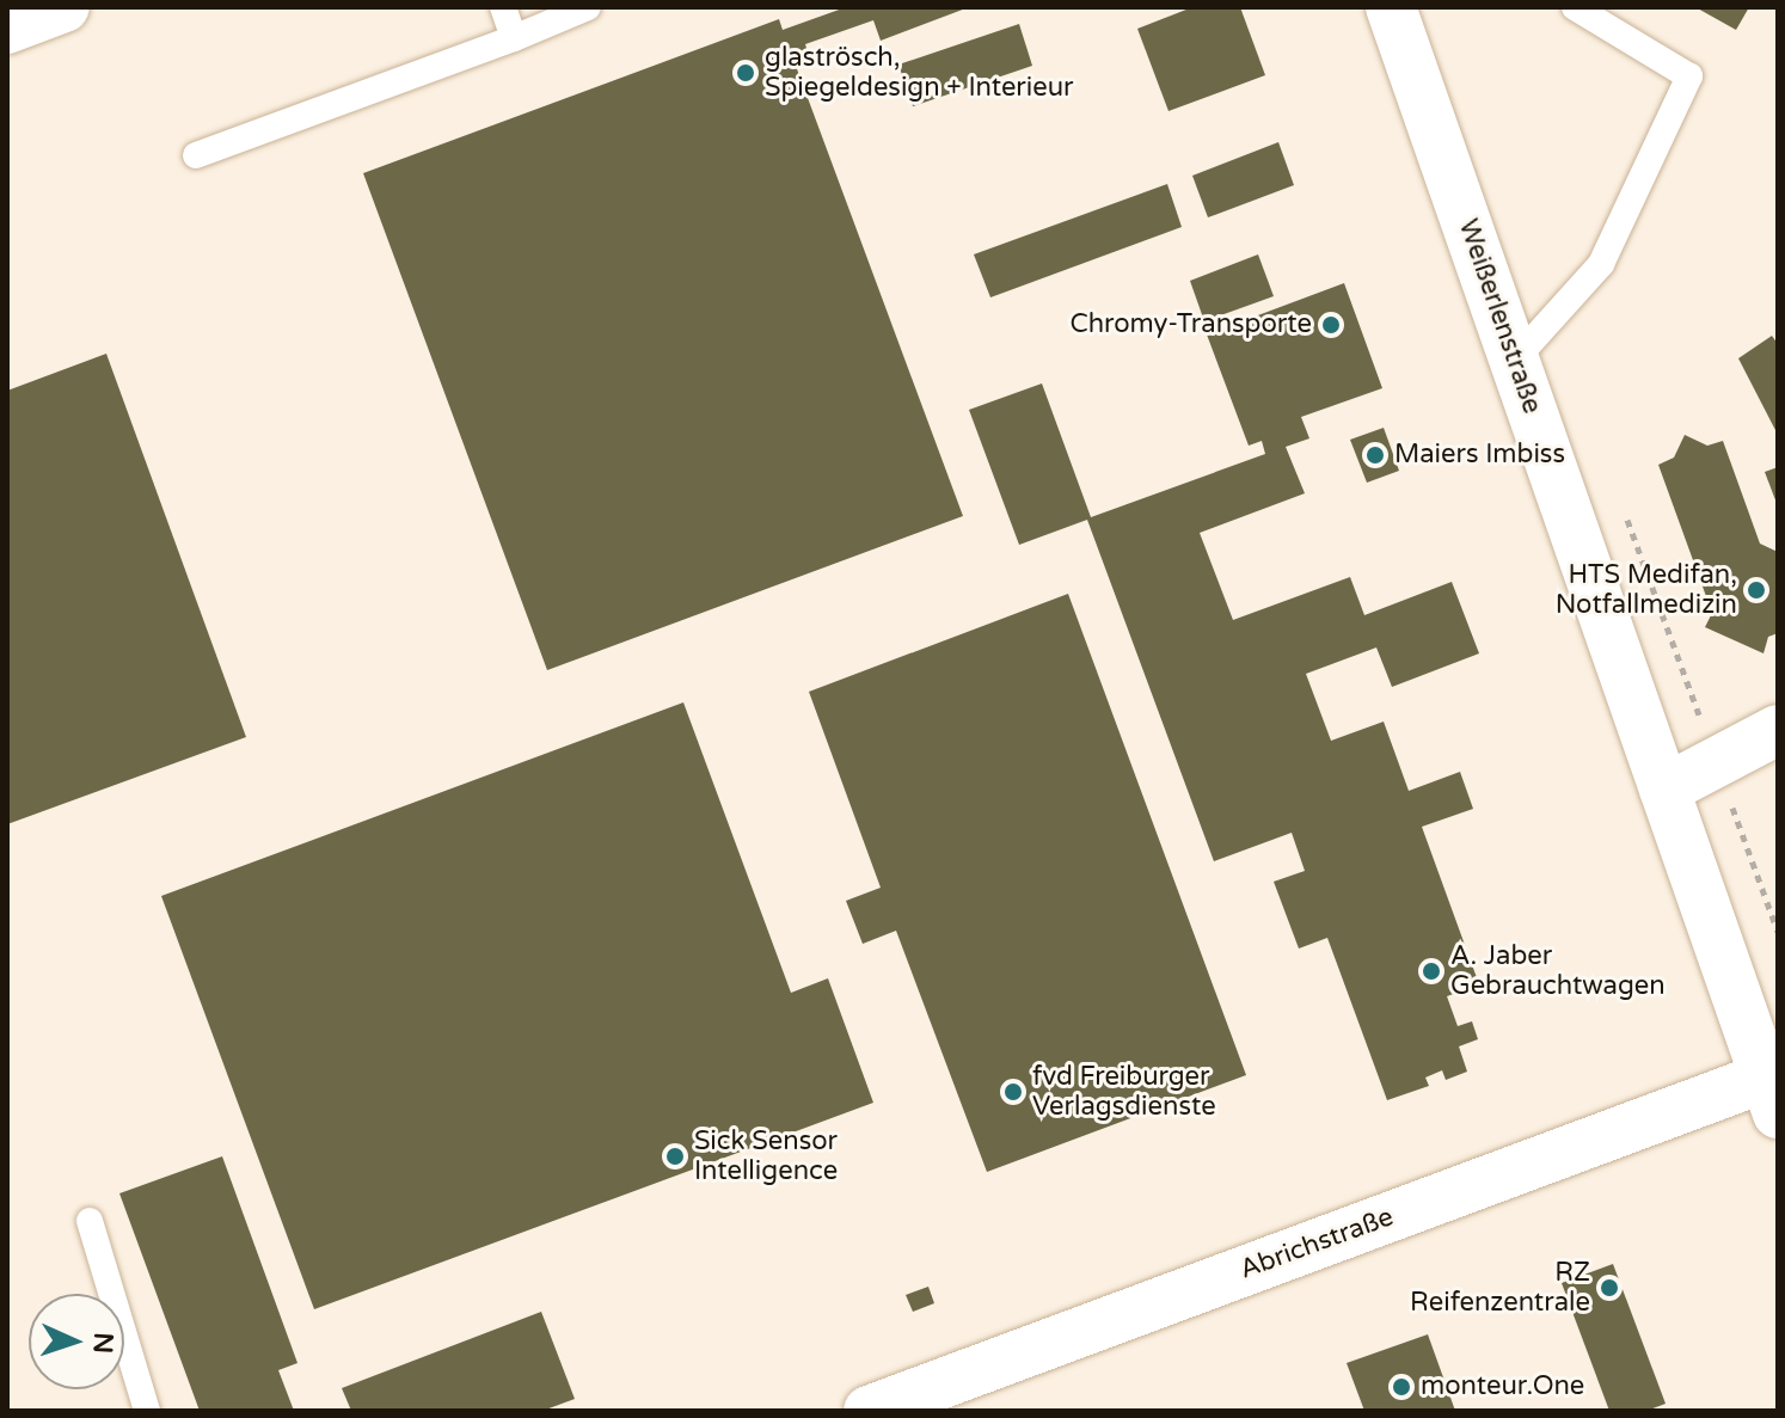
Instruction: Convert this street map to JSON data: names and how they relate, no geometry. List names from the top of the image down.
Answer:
{
  "streets": {
    "street": ["Weißerlenstraße", "Abrichstraße"]
  },
  "crossings": [
    ["Weißerlenstraße", "Abrichstraße"]
  ],
  "places": [
    "glaströsch, Spiegeldesign + Interieur",
    "Chromy-Transporte",
    "Maiers Imbiss",
    "HTS Medifan, Notfallmedizin",
    "A. Jaber Gebrauchtwagen",
    "fvd Freiburger Verlagsdienste",
    "Sick Sensor Intelligence",
    "RZ Reifenzentrale",
    "monteur.One"
  ],
  "north": "right"
}
